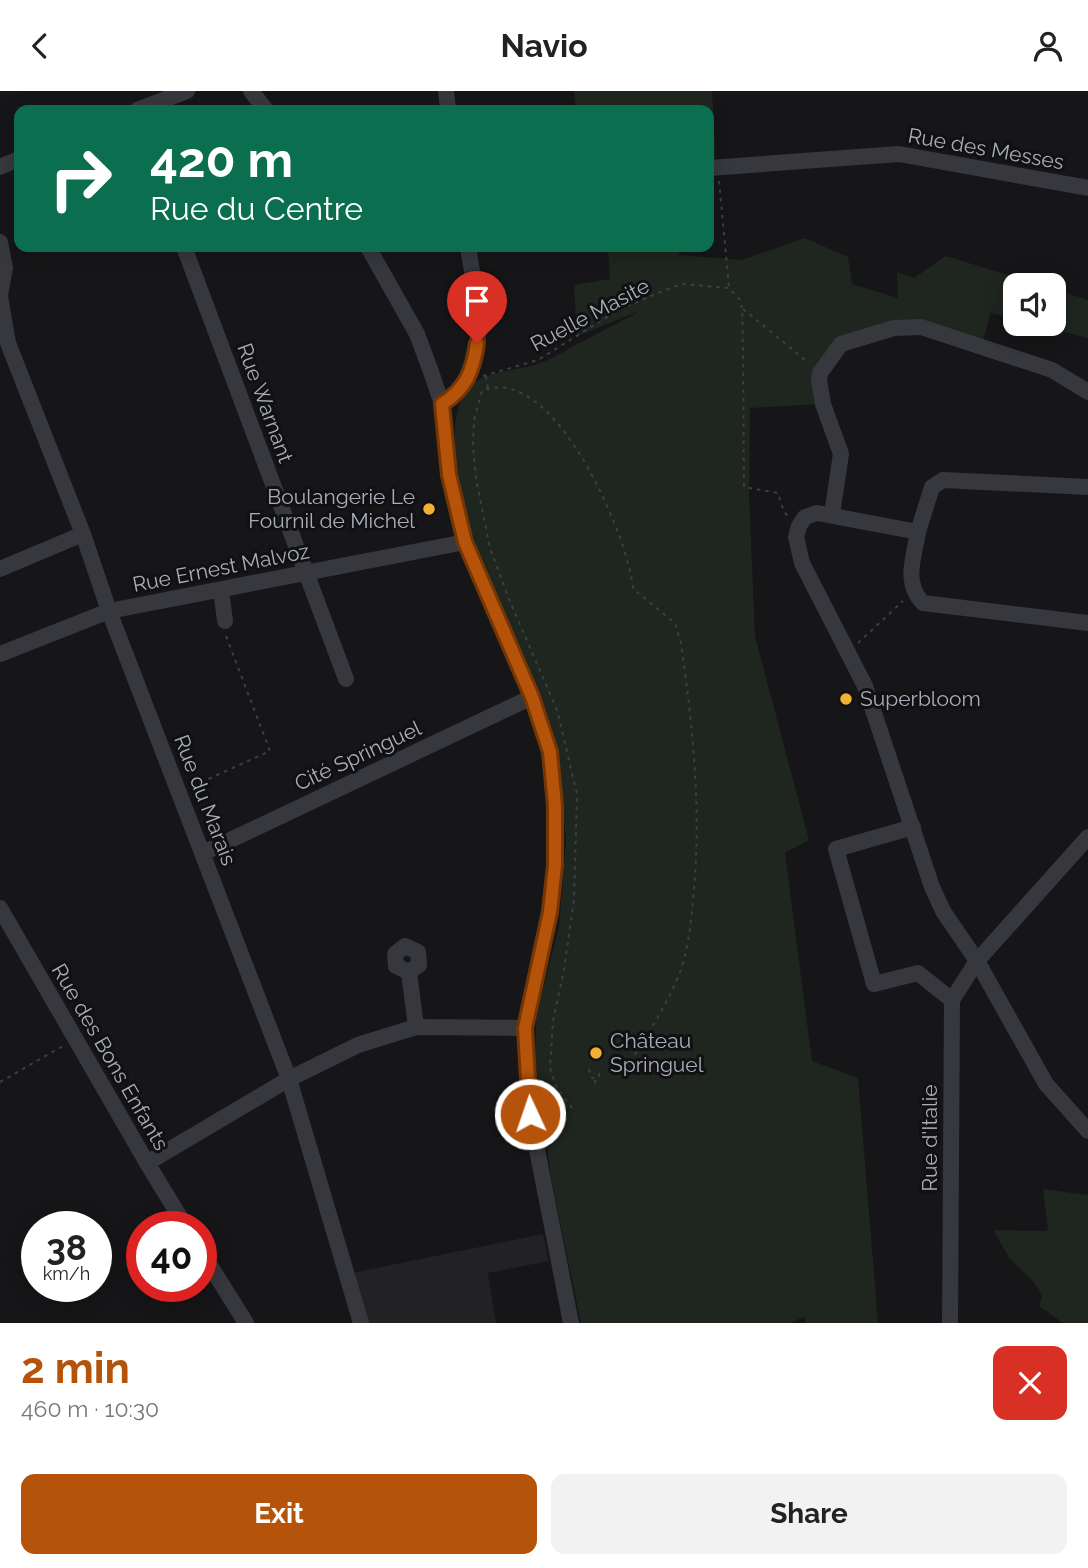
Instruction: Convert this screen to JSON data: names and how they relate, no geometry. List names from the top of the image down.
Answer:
{
  "streets": {
    "street": [
      "Rue des Messes",
      "Rue Warnant",
      "Rue Ernest Malvoz",
      "Cité Springuel",
      "Rue du Marais",
      "Rue des Bons Enfants",
      "Rue d'Italie"
    ],
    "path": ["Ruelle Masite"]
  },
  "crossings": [
    ["Rue Warnant", "Rue Ernest Malvoz"],
    ["Rue Ernest Malvoz", "Rue du Marais"],
    ["Cité Springuel", "Rue du Marais"]
  ],
  "places": ["Boulangerie Le Fournil de Michel", "Superbloom", "Château Springuel"],
  "page": {
    "header": "Navio",
    "turn": ["420 m", "Rue du Centre"],
    "speed": "38 km/h",
    "limit": "40",
    "heading": ["2 min", "460 m · 10:30"],
    "buttons": ["Exit", "Share"]
  }
}
